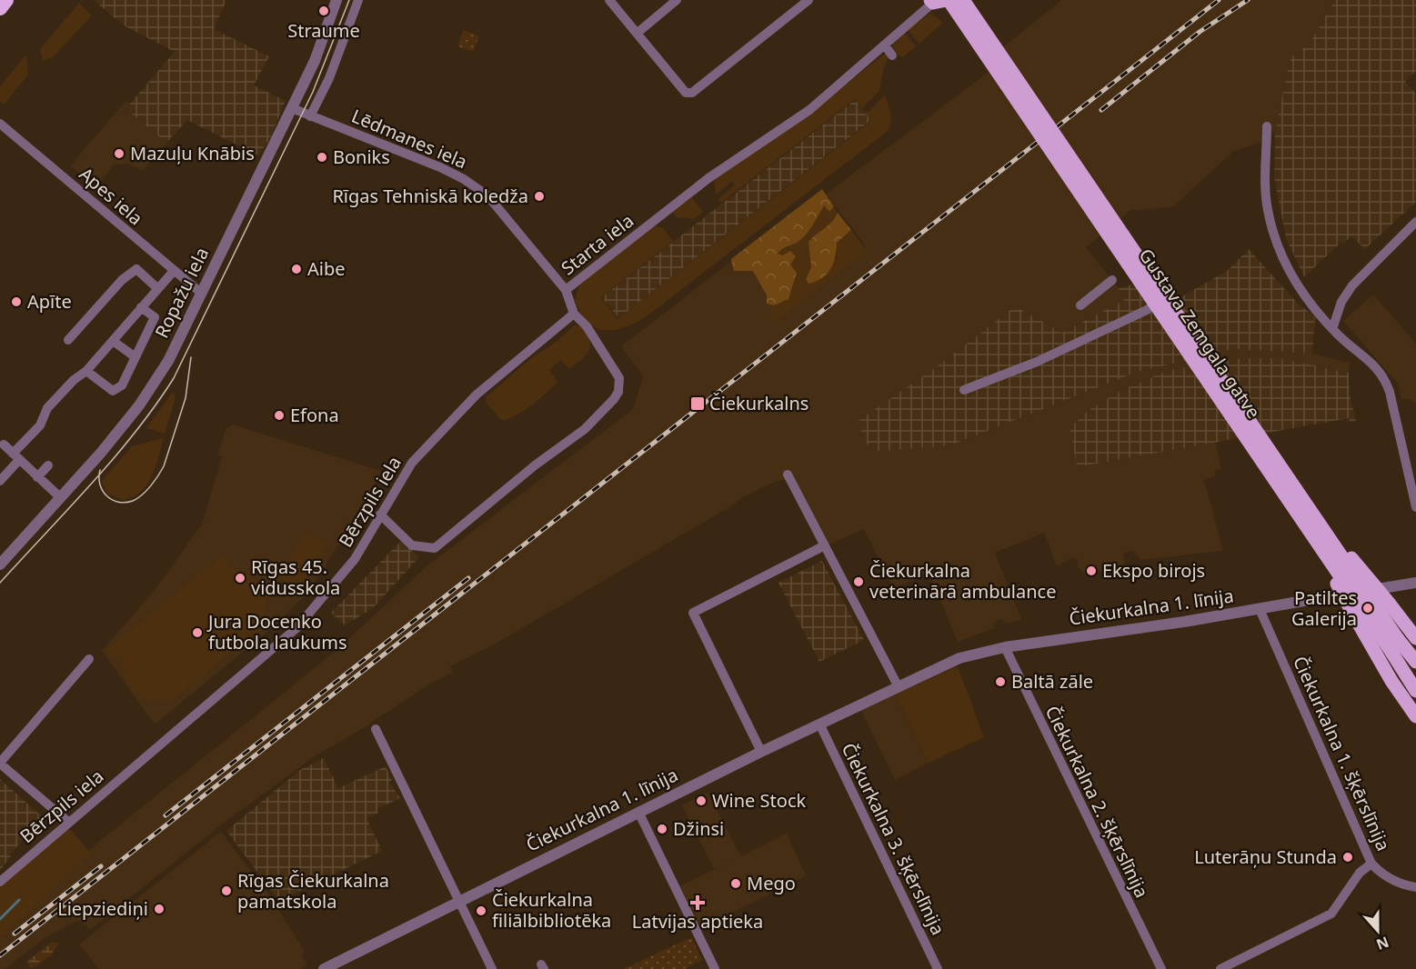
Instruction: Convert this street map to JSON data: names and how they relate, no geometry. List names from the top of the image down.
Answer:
{
  "streets": {
    "main road": ["Gustava Zemgala gatve"],
    "street": [
      "Lēdmanes iela",
      "Apes iela",
      "Starta iela",
      "Ropažu iela",
      "Bērzpils iela",
      "Čiekurkalna 1. līnija",
      "Čiekurkalna 1. šķērslīnija",
      "Čiekurkalna 2. šķērslīnija",
      "Čiekurkalna 3. šķērslīnija"
    ]
  },
  "crossings": [
    ["Lēdmanes iela", "Starta iela"],
    ["Lēdmanes iela", "Ropažu iela"],
    ["Apes iela", "Ropažu iela"],
    ["Starta iela", "Gustava Zemgala gatve"],
    ["Starta iela", "Bērzpils iela"],
    ["Čiekurkalna 1. līnija", "Čiekurkalna 1. šķērslīnija"],
    ["Čiekurkalna 1. līnija", "Čiekurkalna 2. šķērslīnija"],
    ["Čiekurkalna 1. līnija", "Čiekurkalna 3. šķērslīnija"]
  ],
  "places": {
    "other": [
      "Straume",
      "Mazuļu Knābis",
      "Boniks",
      "Rīgas Tehniskā koledža",
      "Aibe",
      "Apīte",
      "Efona",
      "Ekspo birojs",
      "Rīgas 45. vidusskola",
      "Čiekurkalna veterinārā ambulance",
      "Patiltes Galerija",
      "Jura Docenko futbola laukums",
      "Baltā zāle",
      "Wine Stock",
      "Džinsi",
      "Luterāņu Stunda",
      "Mego",
      "Rīgas Čiekurkalna pamatskola",
      "Liepziediņi",
      "Čiekurkalna filiālbibliotēka"
    ],
    "transit": ["Čiekurkalns"],
    "health": ["Latvijas aptieka"]
  },
  "north": "bottom"
}
